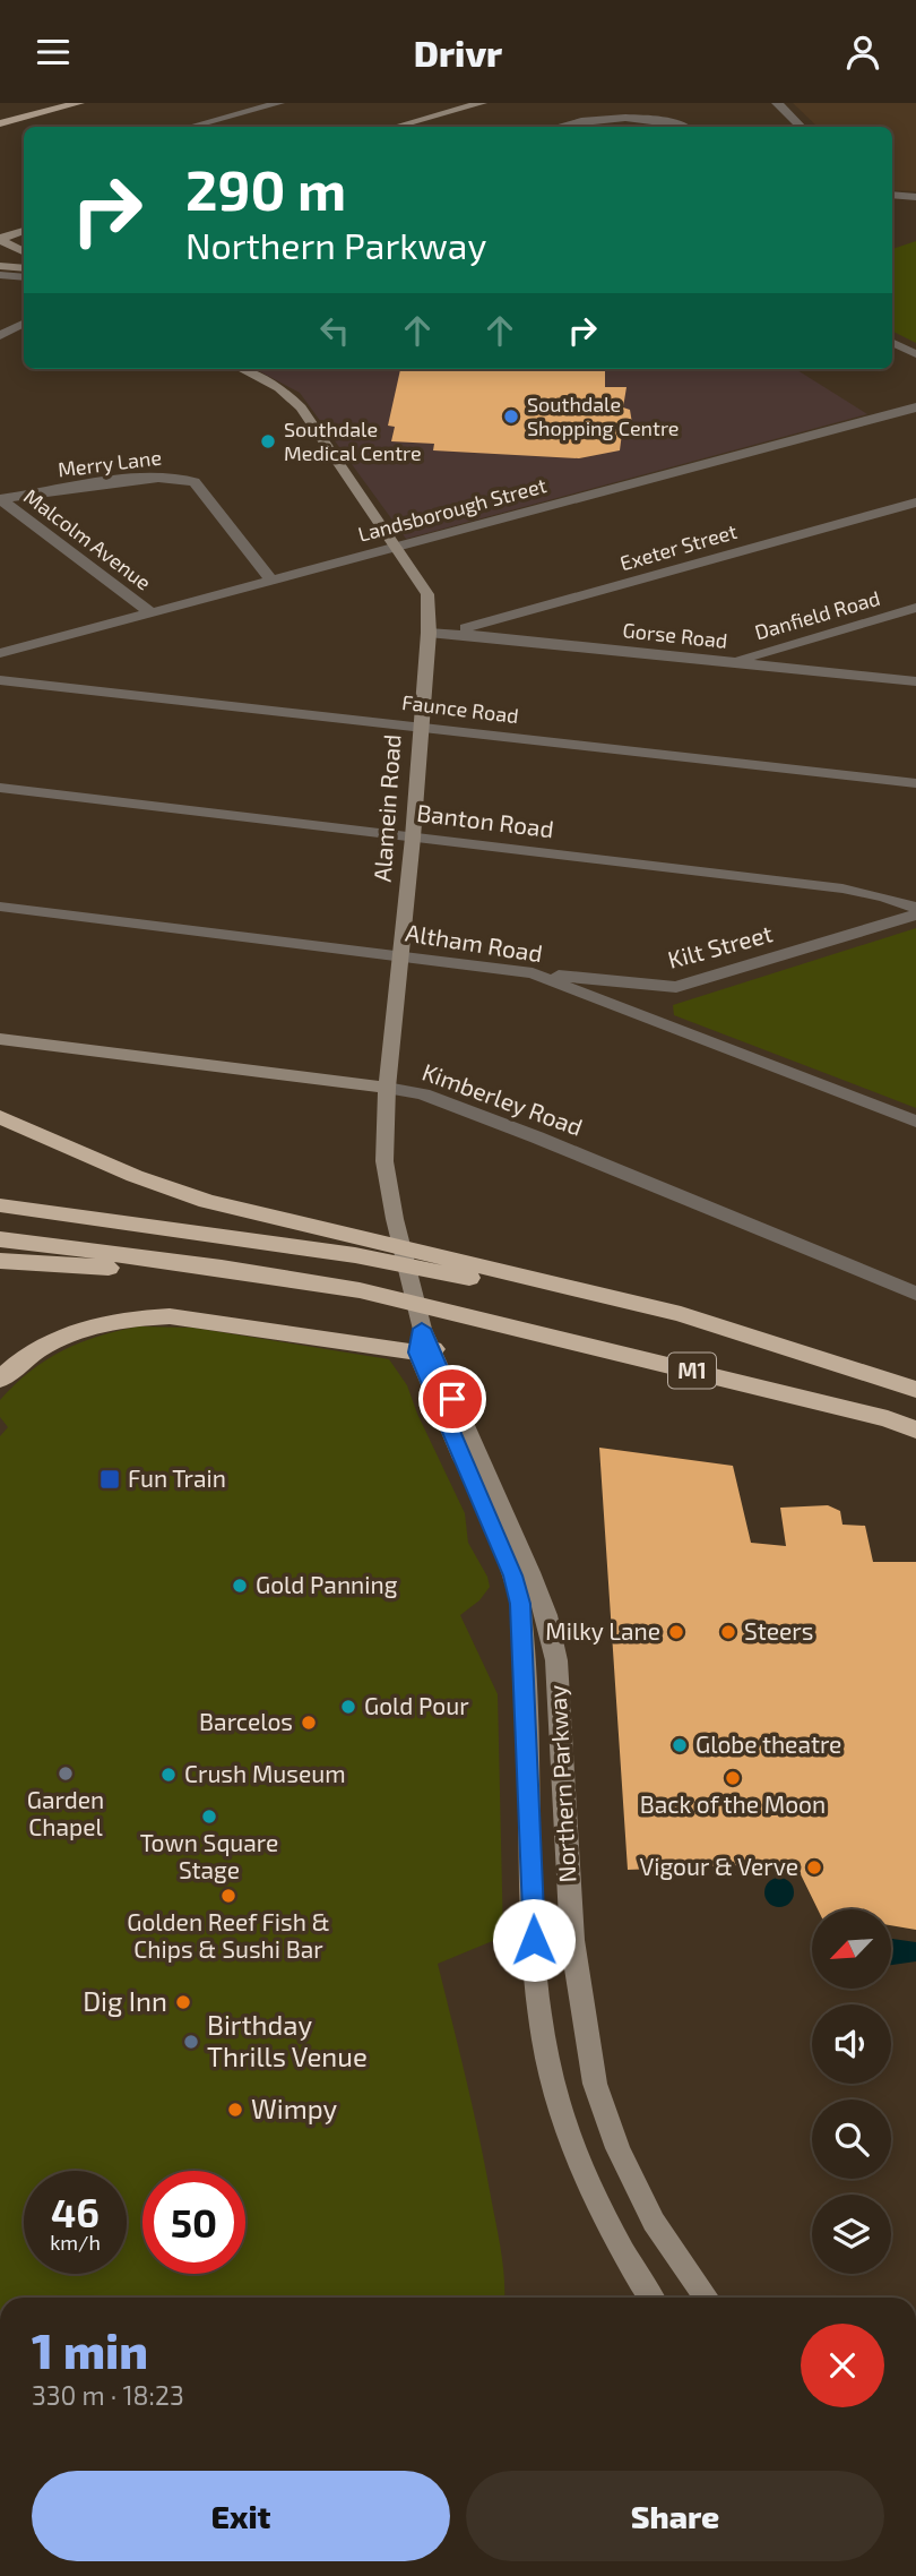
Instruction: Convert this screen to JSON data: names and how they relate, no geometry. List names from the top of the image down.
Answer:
{
  "streets": {
    "highway": ["M1"],
    "main road": ["Alamein Road", "Kimberley Road", "Northern Parkway"],
    "street": [
      "Merry Lane",
      "Landsborough Street",
      "Malcolm Avenue",
      "Exeter Street",
      "Danfield Road",
      "Gorse Road",
      "Faunce Road",
      "Banton Road",
      "Altham Road",
      "Kilt Street"
    ]
  },
  "crossings": [
    ["Merry Lane", "Landsborough Street"],
    ["Merry Lane", "Malcolm Avenue"],
    ["Landsborough Street", "Malcolm Avenue"],
    ["Landsborough Street", "Alamein Road"],
    ["Exeter Street", "Gorse Road"],
    ["Danfield Road", "Gorse Road"],
    ["Gorse Road", "Alamein Road"],
    ["Faunce Road", "Alamein Road"],
    ["Alamein Road", "Banton Road"],
    ["Alamein Road", "Altham Road"],
    ["Alamein Road", "Kimberley Road"],
    ["Alamein Road", "Northern Parkway"],
    ["Altham Road", "Kilt Street"]
  ],
  "places": {
    "other": [
      "Southdale Shopping Centre",
      "Southdale Medical Centre",
      "Gold Panning",
      "Milky Lane",
      "Steers",
      "Gold Pour",
      "Barcelos",
      "Globe theatre",
      "Garden Chapel",
      "Crush Museum",
      "Back of the Moon",
      "Town Square Stage",
      "Vigour & Verve",
      "Golden Reef Fish & Chips & Sushi Bar",
      "Dig Inn",
      "Birthday Thrills Venue",
      "Wimpy"
    ],
    "transit": ["Fun Train"]
  },
  "north": "bottom left",
  "page": {
    "header": "Drivr",
    "turn": ["290 m", "Northern Parkway"],
    "speed": "46 km/h",
    "limit": "50",
    "heading": ["1 min", "330 m · 18:23"],
    "buttons": ["Exit", "Share"]
  }
}
